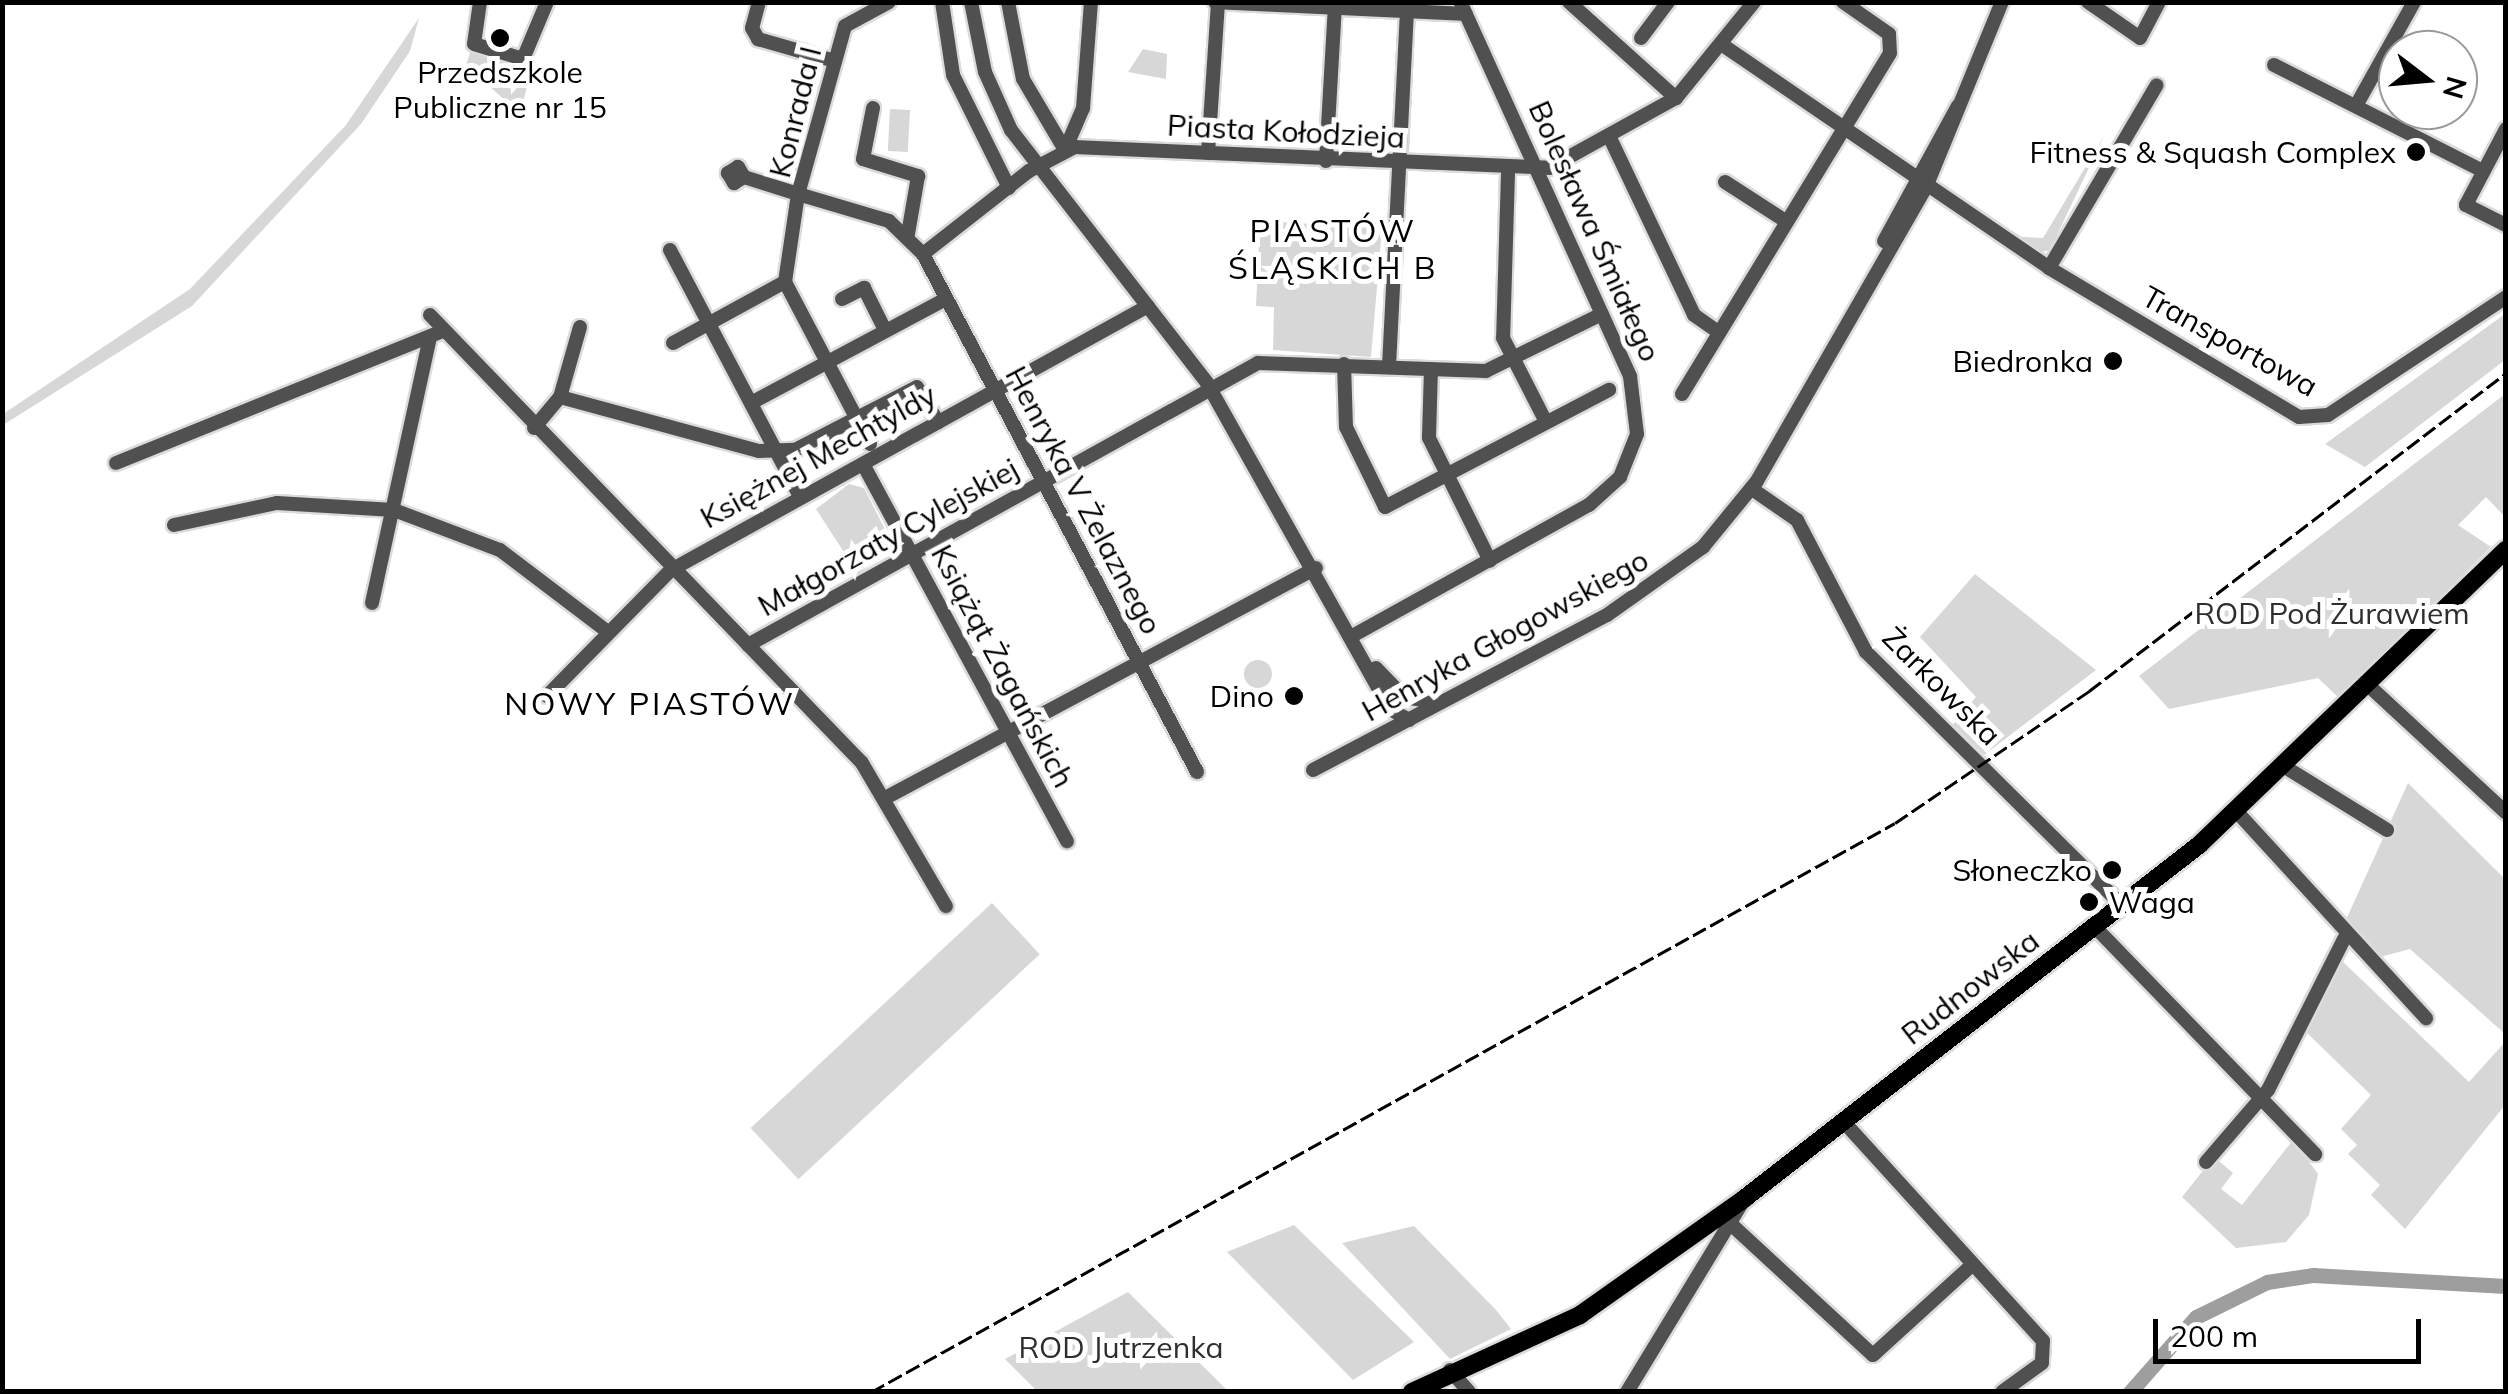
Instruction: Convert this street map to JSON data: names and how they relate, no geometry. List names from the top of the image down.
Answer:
{
  "streets": {
    "main road": ["Rudnowska"],
    "street": [
      "Konrada I",
      "Piasta Kołodzieja",
      "Bolesława Śmiałego",
      "Transportowa",
      "Księżnej Mechtyldy",
      "Henryka V Żelaznego",
      "Małgorzaty Cylejskiej",
      "Henryka Głogowskiego",
      "Książąt Żagańskich",
      "Żarkowska"
    ]
  },
  "crossings": [
    ["Piasta Kołodzieja", "Bolesława Śmiałego"],
    ["Piasta Kołodzieja", "Transportowa"],
    ["Transportowa", "Henryka Głogowskiego"],
    ["Księżnej Mechtyldy", "Henryka V Żelaznego"],
    ["Księżnej Mechtyldy", "Książąt Żagańskich"],
    ["Henryka V Żelaznego", "Małgorzaty Cylejskiej"],
    ["Małgorzaty Cylejskiej", "Książąt Żagańskich"],
    ["Henryka Głogowskiego", "Żarkowska"],
    ["Żarkowska", "Rudnowska"]
  ],
  "districts": ["PIASTÓW ŚLĄSKICH B", "NOWY PIASTÓW"],
  "parks": ["ROD Pod Żurawiem", "ROD Jutrzenka"],
  "places": [
    "Przedszkole Publiczne nr 15",
    "Fitness & Squash Complex",
    "Biedronka",
    "Dino",
    "Słoneczko",
    "Waga"
  ],
  "scale_bar": "200 m",
  "north": "right"
}
